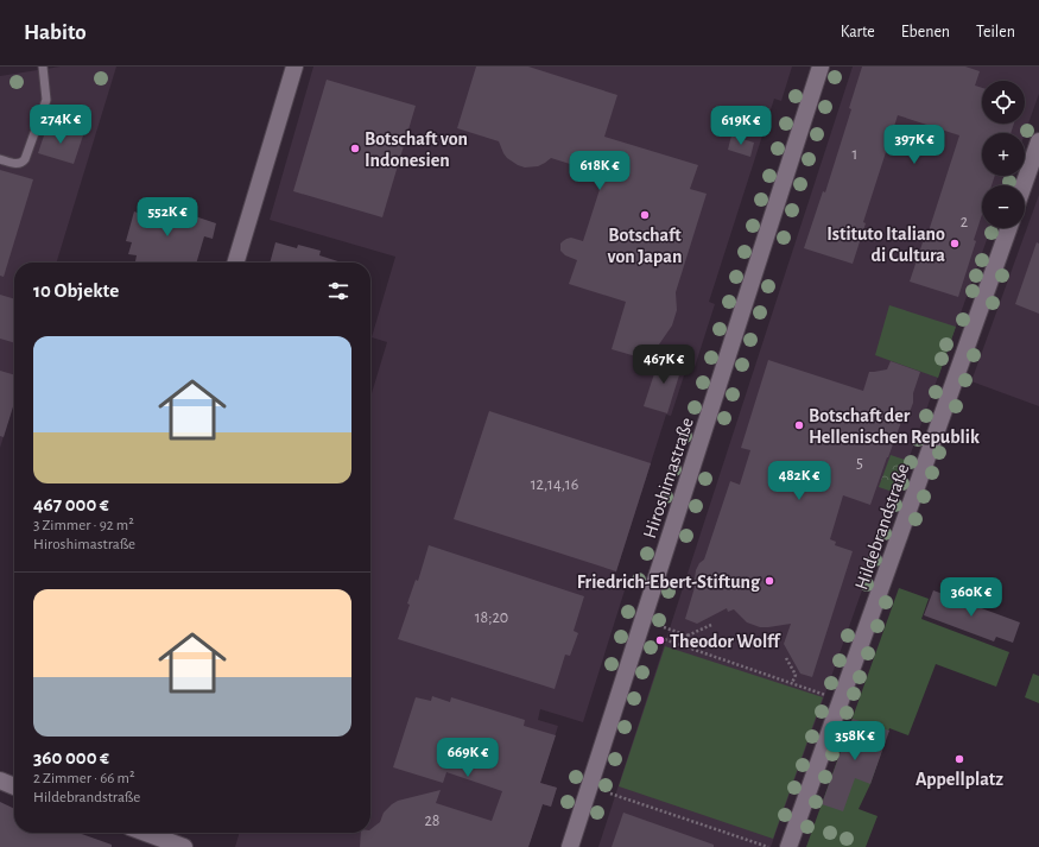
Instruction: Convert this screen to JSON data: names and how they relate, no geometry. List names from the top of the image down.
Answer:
{
  "streets": {
    "street": ["Hiroshimastraße", "Hildebrandstraße"]
  },
  "places": [
    "Botschaft von Indonesien",
    "Botschaft von Japan",
    "Istituto Italiano di Cultura",
    "Botschaft der Hellenischen Republik",
    "Friedrich-Ebert-Stiftung",
    "Theodor Wolff",
    "Appellplatz"
  ],
  "house_numbers": [
    "1",
    "2",
    "5",
    "12,14,16",
    "18;20",
    "28"
  ],
  "page": {
    "header": "Habito",
    "nav": ["Karte", "Ebenen", "Teilen"],
    "map_buttons": ["+", "−"],
    "price": [
      "274K €",
      "619K €",
      "397K €",
      "618K €",
      "552K €",
      "467K €",
      "482K €",
      "360K €",
      "358K €",
      "669K €"
    ],
    "heading": "10 Objekte",
    "list": [
      {
        "name": "467 000 €",
        "note": "3 Zimmer · 92 m² · Hiroshimastraße"
      },
      {
        "name": "360 000 €",
        "note": "2 Zimmer · 66 m² · Hildebrandstraße"
      }
    ]
  }
}
